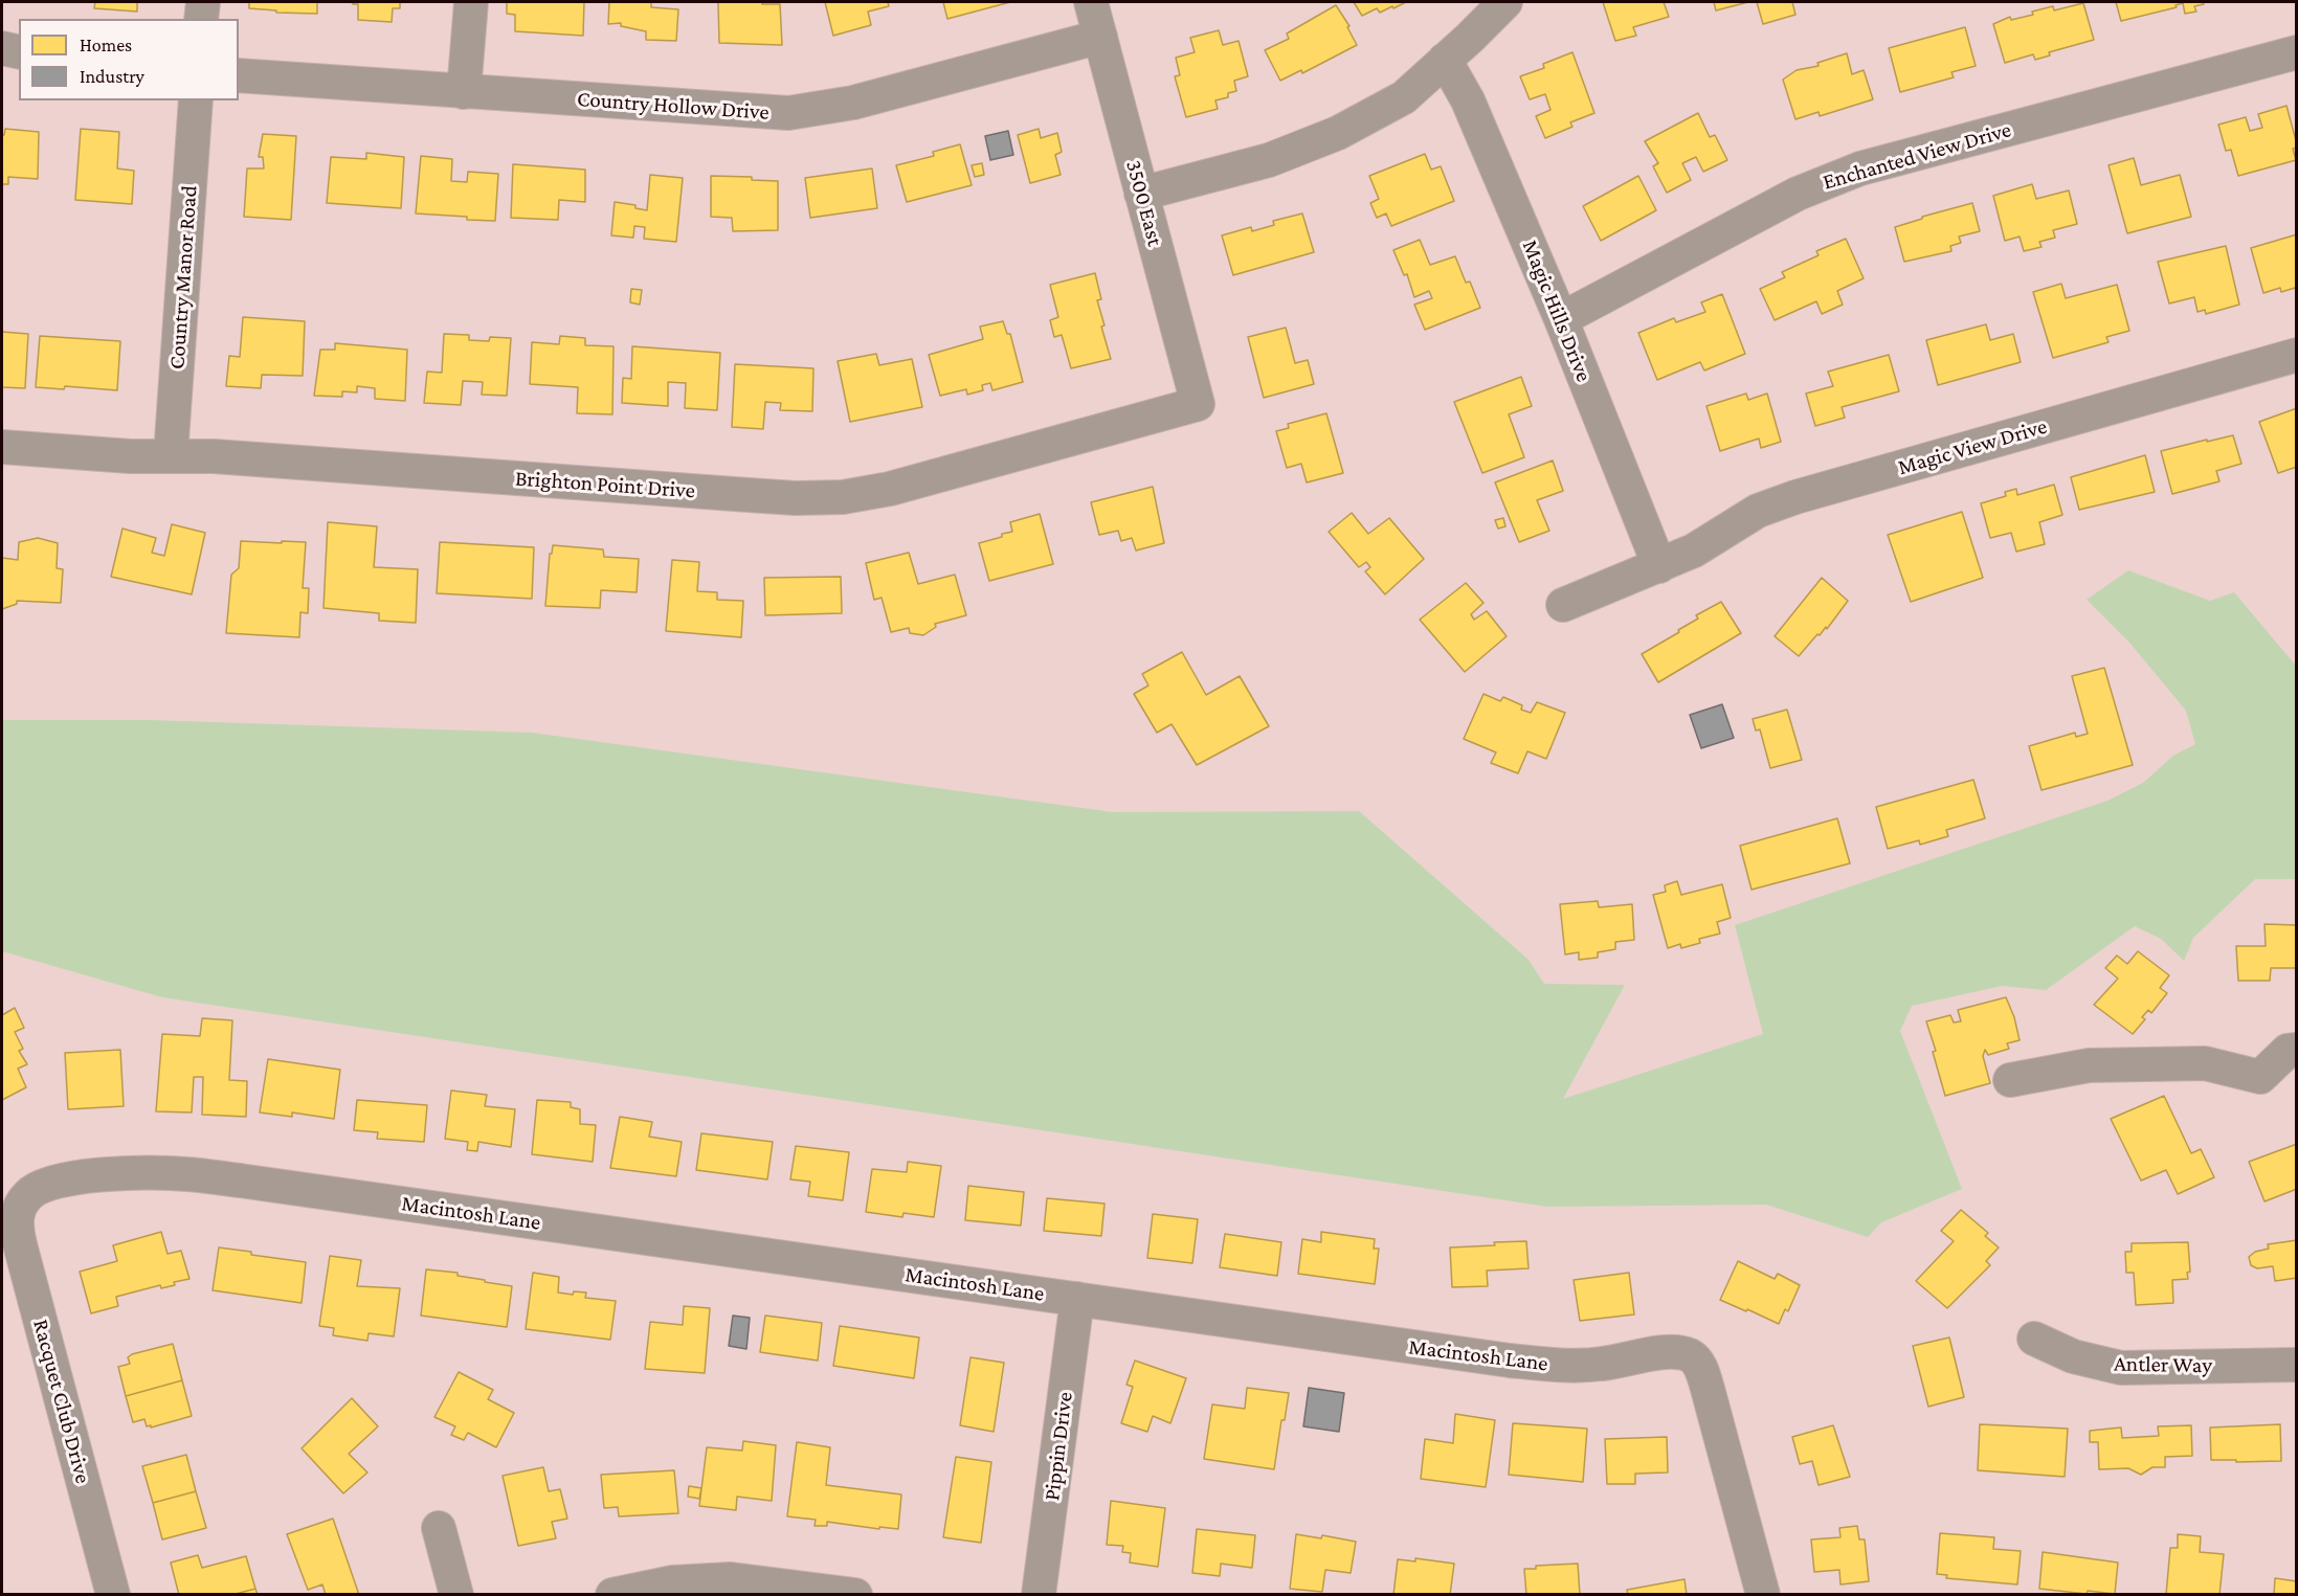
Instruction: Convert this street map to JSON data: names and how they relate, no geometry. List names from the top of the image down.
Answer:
{
  "streets": {
    "street": [
      "Country Hollow Drive",
      "Enchanted View Drive",
      "3500 East",
      "Country Manor Road",
      "Magic Hills Drive",
      "Magic View Drive",
      "Brighton Point Drive",
      "Macintosh Lane",
      "Antler Way",
      "Racquet Club Drive",
      "Pippin Drive"
    ]
  },
  "crossings": [
    ["Country Hollow Drive", "3500 East"],
    ["Enchanted View Drive", "Magic Hills Drive"],
    ["3500 East", "Brighton Point Drive"],
    ["Country Manor Road", "Brighton Point Drive"],
    ["Magic Hills Drive", "Magic View Drive"],
    ["Macintosh Lane", "Racquet Club Drive"],
    ["Macintosh Lane", "Pippin Drive"]
  ],
  "legend": ["Homes", "Industry"]
}
